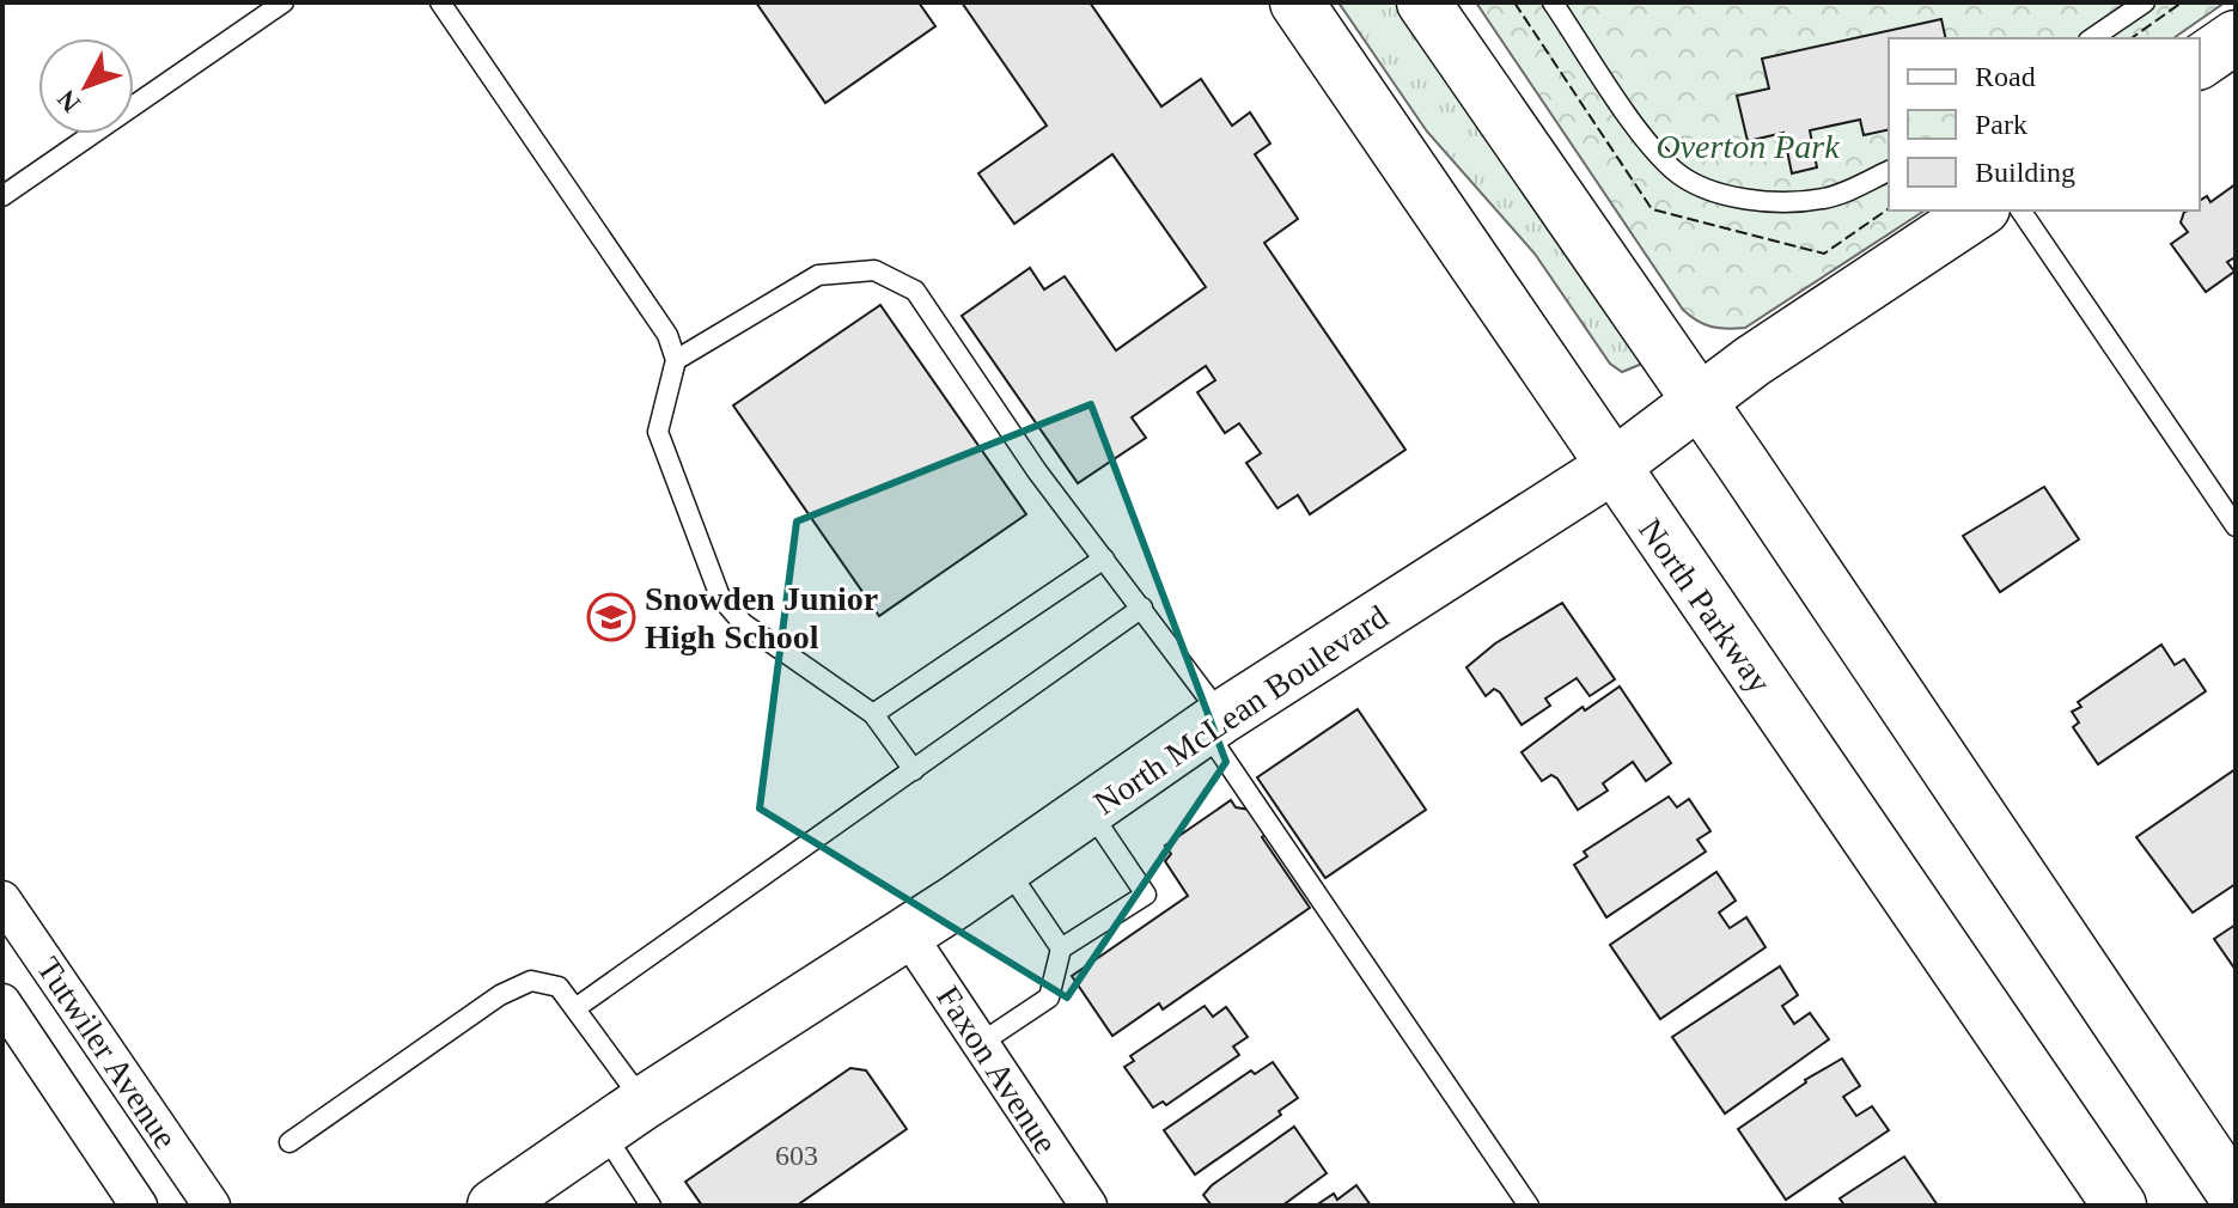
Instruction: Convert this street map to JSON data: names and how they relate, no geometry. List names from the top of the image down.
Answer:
{
  "streets": {
    "main road": ["North Parkway", "North McLean Boulevard"],
    "street": ["Tutwiler Avenue", "Faxon Avenue"]
  },
  "crossings": [
    ["North Parkway", "North McLean Boulevard"],
    ["North McLean Boulevard", "Faxon Avenue"]
  ],
  "parks": ["Overton Park"],
  "places": {
    "school or university": ["Snowden Junior High School"]
  },
  "house_numbers": ["603"],
  "legend": ["Road", "Park", "Building"],
  "north": "bottom left"
}
